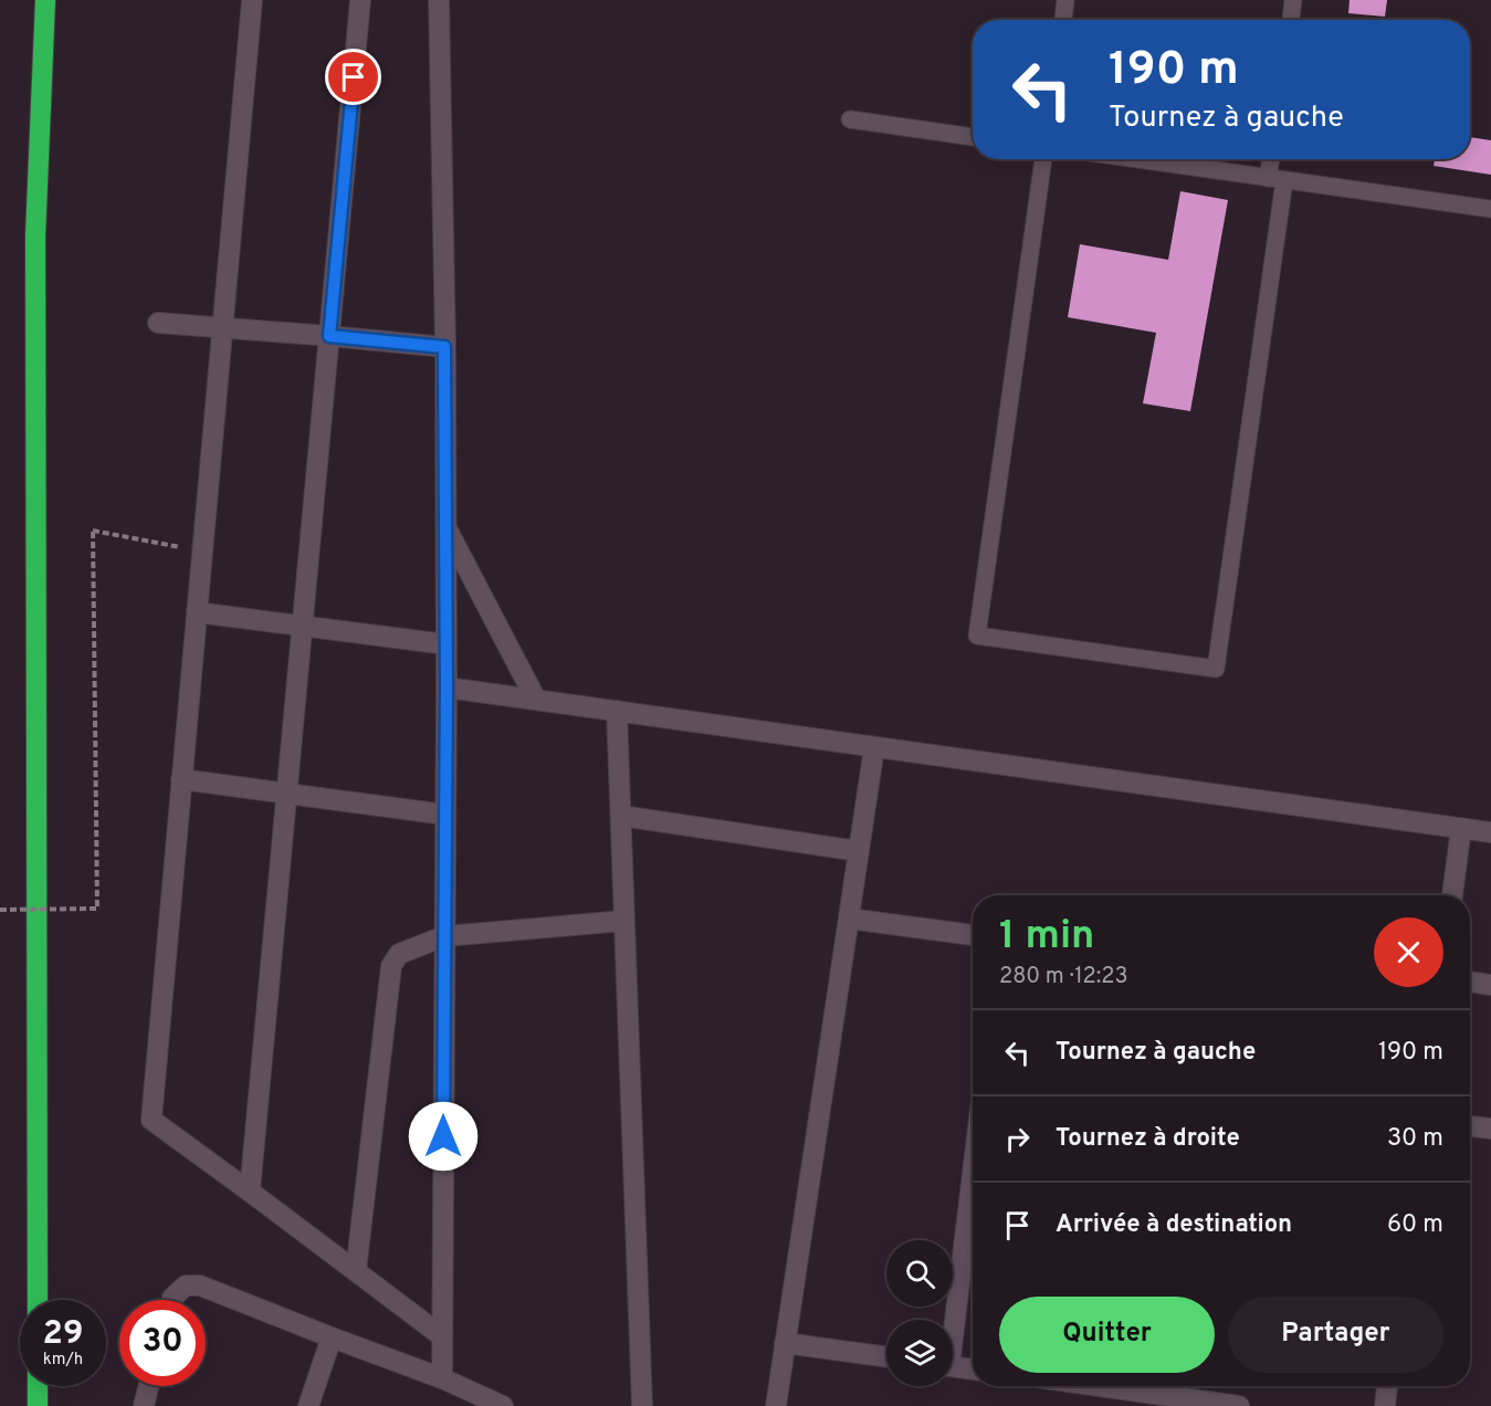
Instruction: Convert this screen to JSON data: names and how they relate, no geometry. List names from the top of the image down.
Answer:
{
  "page": {
    "turn": ["190 m", "Tournez à gauche"],
    "heading": ["1 min", "280 m · 12:23"],
    "list": [
      {
        "name": "Tournez à gauche",
        "value": "190 m"
      },
      {
        "name": "Tournez à droite",
        "value": "30 m"
      },
      {
        "name": "Arrivée à destination",
        "value": "60 m"
      }
    ],
    "buttons": ["Quitter", "Partager"],
    "speed": "29 km/h",
    "limit": "30"
  }
}
